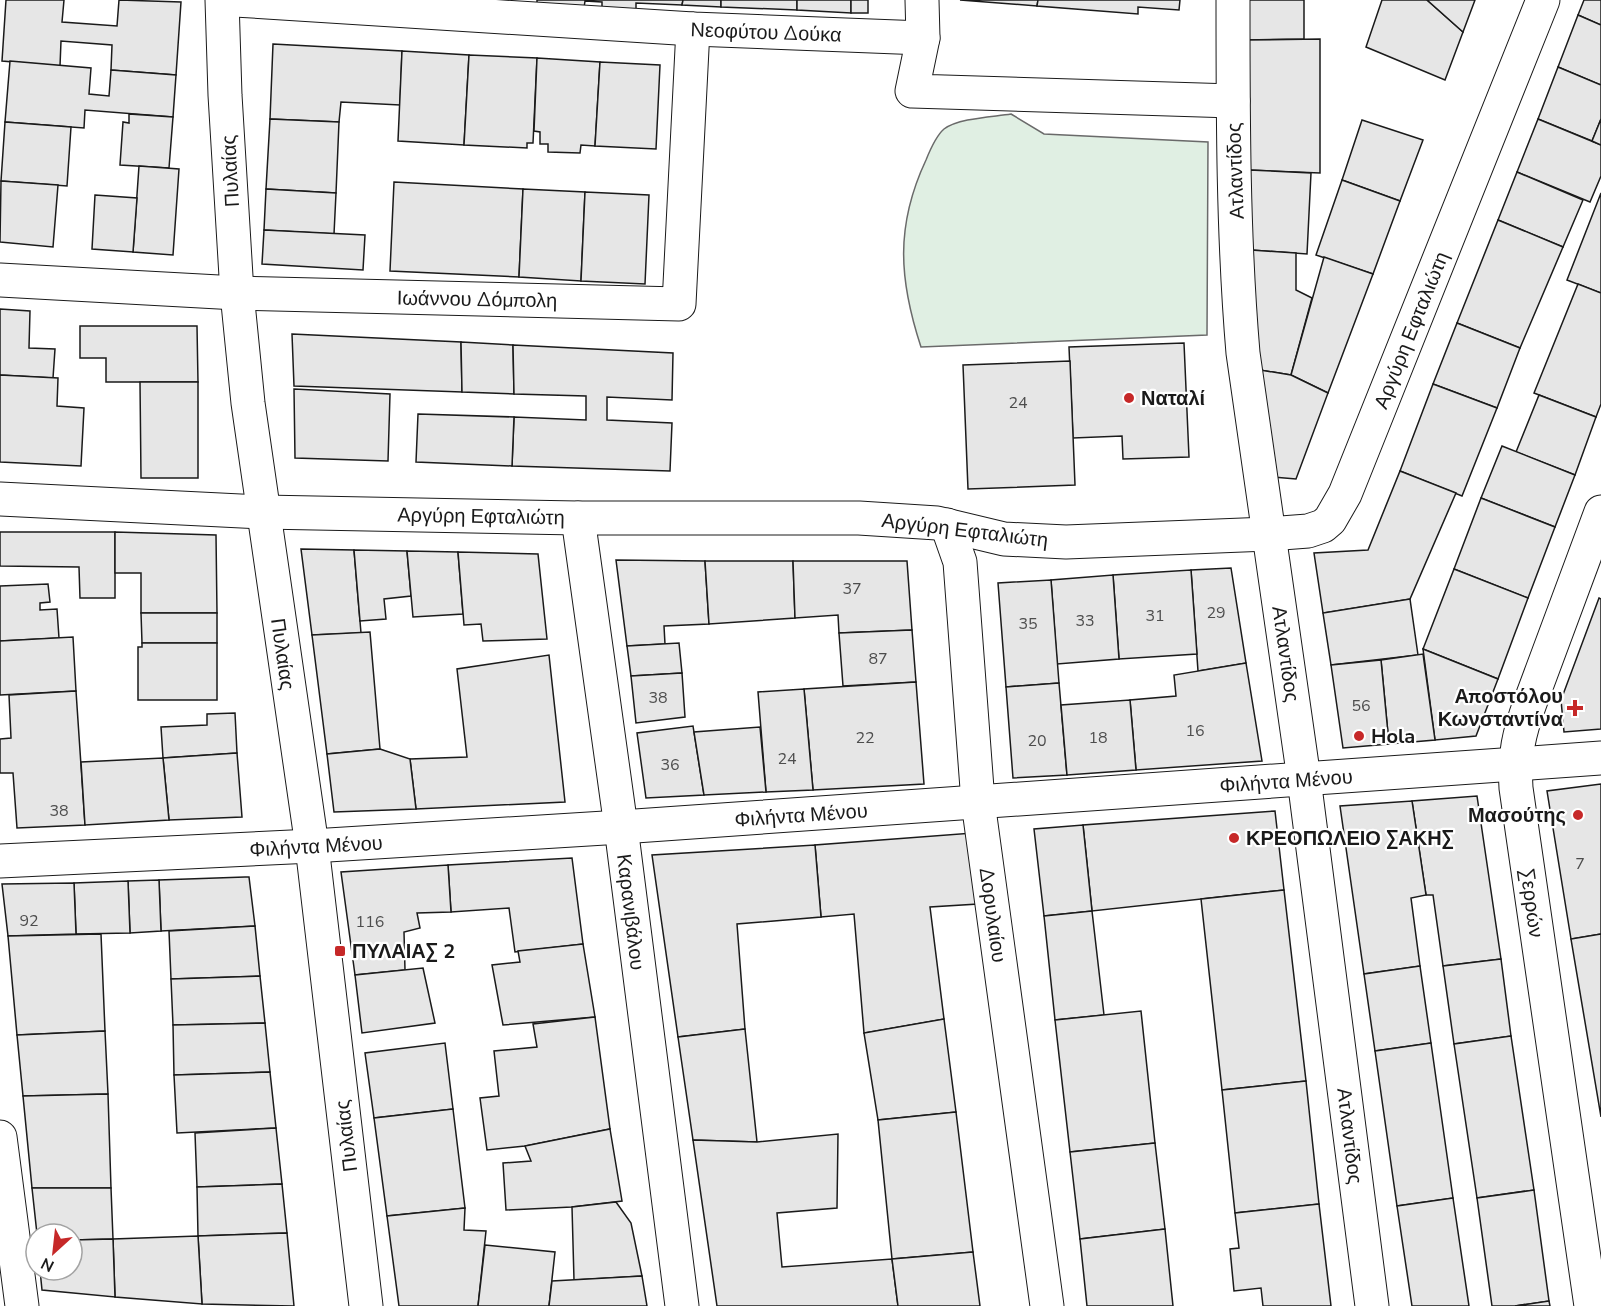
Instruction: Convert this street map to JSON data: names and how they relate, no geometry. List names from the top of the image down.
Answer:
{
  "streets": {
    "street": [
      "Νεοφύτου Δούκα",
      "Πυλαίας",
      "Ατλαντίδος",
      "Ιωάννου Δόμπολη",
      "Αργύρη Εφταλιώτη",
      "Φιλήντα Μένου",
      "Σερρών",
      "Καρανιβάλου",
      "Δορυλαίου"
    ]
  },
  "crossings": [
    ["Νεοφύτου Δούκα", "Ιωάννου Δόμπολη"],
    ["Πυλαίας", "Ιωάννου Δόμπολη"],
    ["Πυλαίας", "Αργύρη Εφταλιώτη"],
    ["Πυλαίας", "Φιλήντα Μένου"],
    ["Ατλαντίδος", "Αργύρη Εφταλιώτη"],
    ["Ατλαντίδος", "Φιλήντα Μένου"],
    ["Αργύρη Εφταλιώτη", "Καρανιβάλου"],
    ["Αργύρη Εφταλιώτη", "Δορυλαίου"],
    ["Φιλήντα Μένου", "Σερρών"],
    ["Φιλήντα Μένου", "Καρανιβάλου"],
    ["Φιλήντα Μένου", "Δορυλαίου"]
  ],
  "places": {
    "other": [
      "Ναταλί",
      "Hola",
      "Μασούτης",
      "ΚΡΕΟΠΩΛΕΙΟ ΣΑΚΗΣ"
    ],
    "health": ["Αποστόλου Κωνσταντίνα"],
    "transit": ["ΠΥΛΑΙΑΣ 2"]
  },
  "house_numbers": [
    "24",
    "37",
    "29",
    "31",
    "33",
    "35",
    "87",
    "38",
    "56",
    "16",
    "22",
    "18",
    "20",
    "24",
    "36",
    "38",
    "7",
    "92",
    "116"
  ],
  "north": "bottom left"
}
